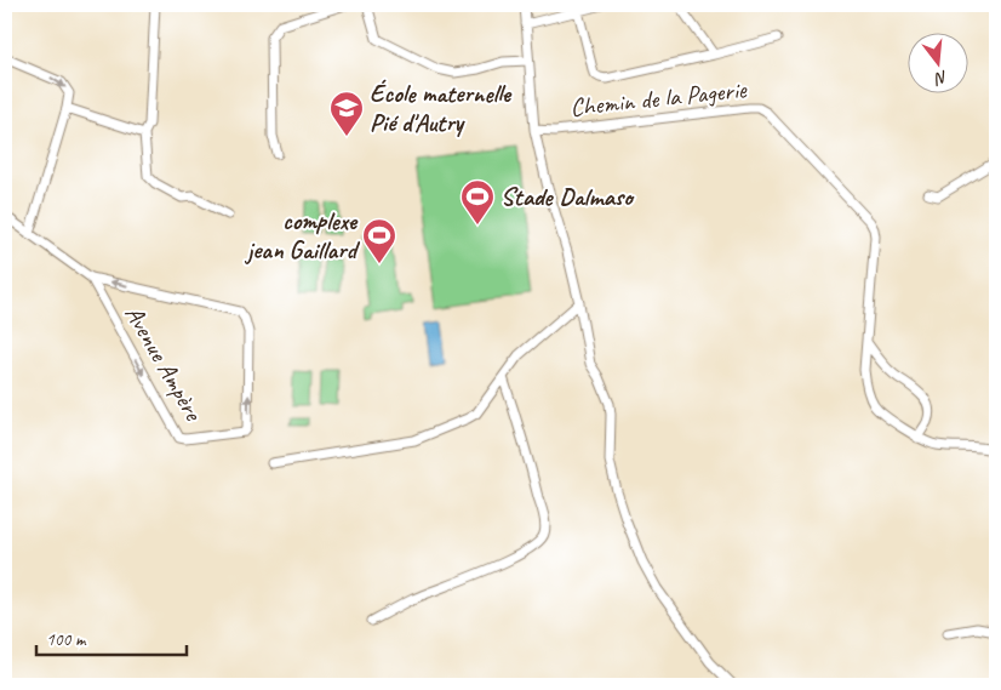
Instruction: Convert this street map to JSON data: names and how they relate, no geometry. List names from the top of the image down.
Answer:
{
  "streets": {
    "street": ["Chemin de la Pagerie", "Avenue Ampère"]
  },
  "places": {
    "school or university": ["École maternelle Pié d'Autry"],
    "sports": ["Stade Dalmaso", "complexe jean Gaillard"]
  },
  "scale_bar": "100 m",
  "north": "bottom"
}
